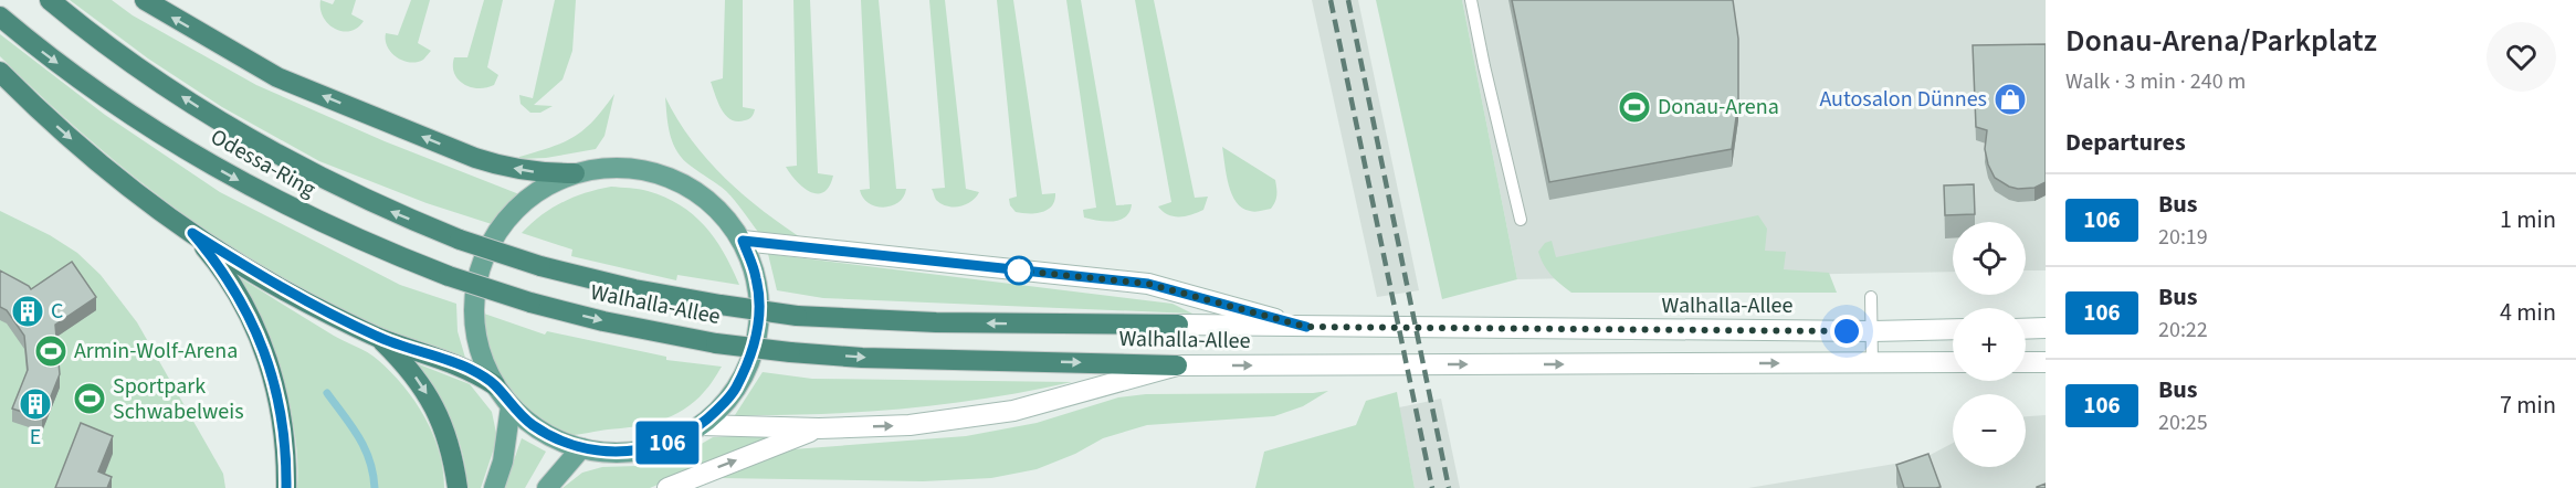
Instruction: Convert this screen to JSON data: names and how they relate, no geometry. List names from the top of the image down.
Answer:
{
  "streets": {
    "highway": ["Odessa-Ring", "Walhalla-Allee"]
  },
  "crossings": [
    ["Odessa-Ring", "Walhalla-Allee"]
  ],
  "places": {
    "shop": ["Autosalon Dünnes"],
    "sports": ["Donau-Arena", "Armin-Wolf-Arena", "Sportpark Schwabelweis"],
    "building": ["C", "E"]
  },
  "lines": ["bus line 106"],
  "page": {
    "on_map": "106",
    "heading": [
      ["Donau-Arena/Parkplatz", "Walk · 3 min · 240 m"],
      "Departures"
    ],
    "list": [
      {
        "mark": "106",
        "name": "Bus",
        "note": "20:19",
        "value": "1 min"
      },
      {
        "mark": "106",
        "name": "Bus",
        "note": "20:22",
        "value": "4 min"
      },
      {
        "mark": "106",
        "name": "Bus",
        "note": "20:25",
        "value": "7 min"
      }
    ],
    "map_buttons": ["+", "−"]
  }
}
